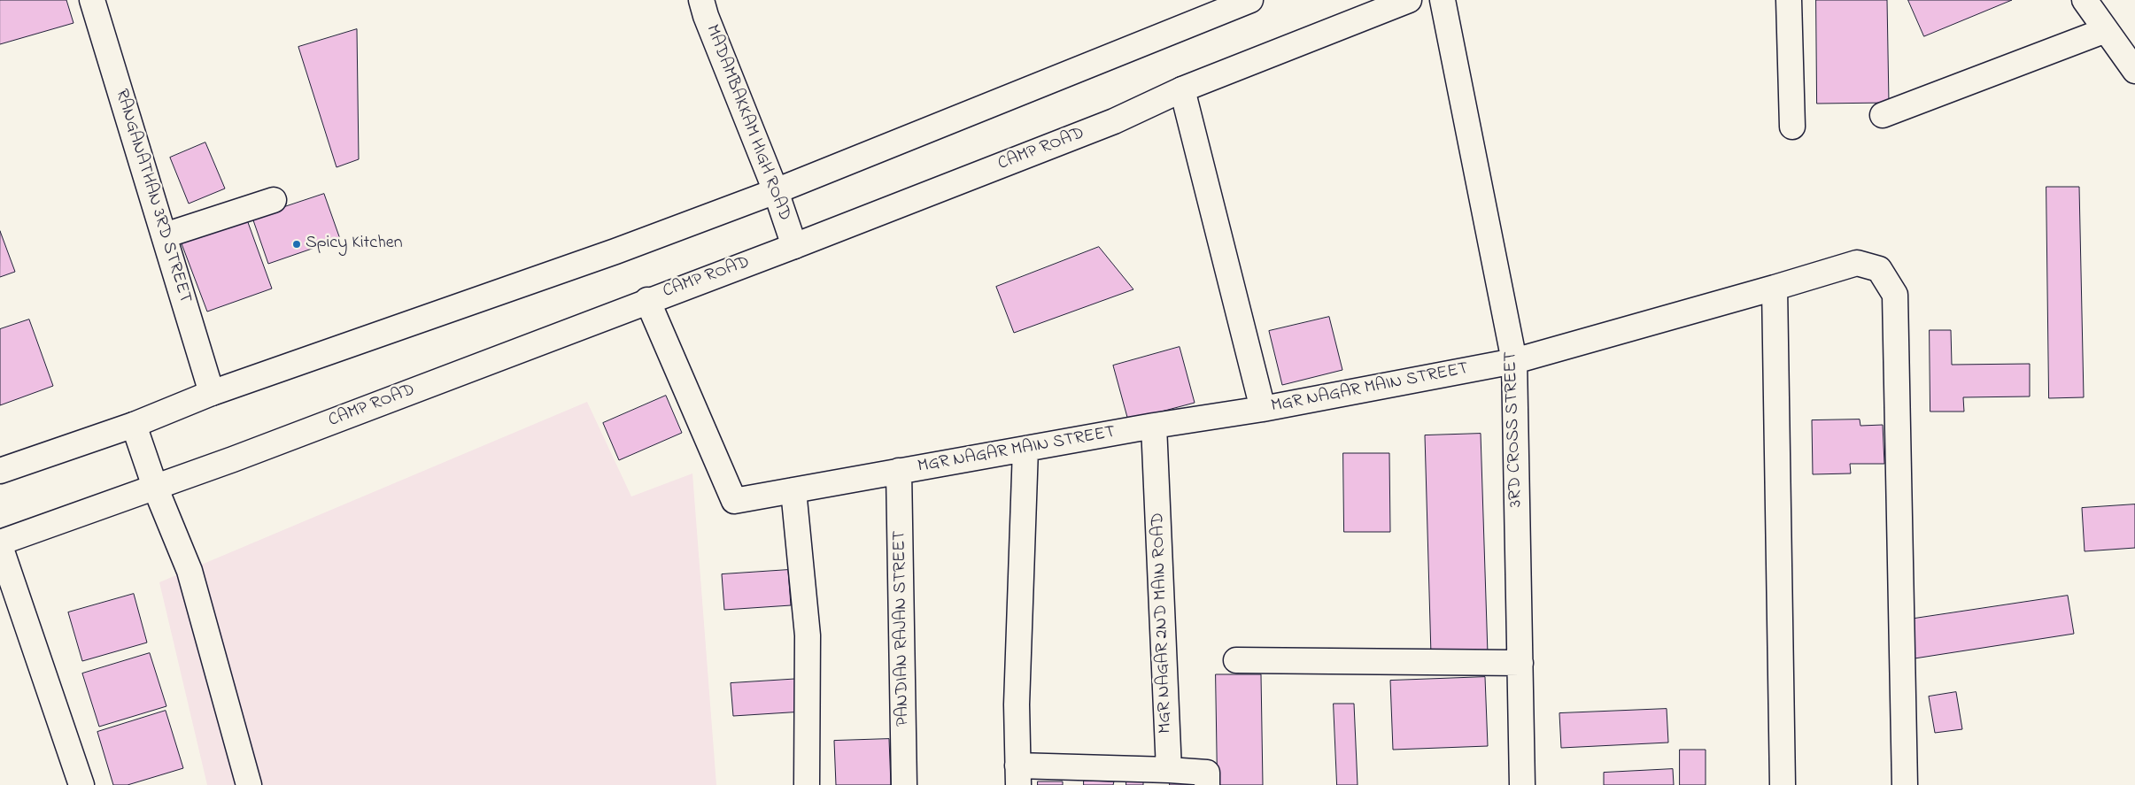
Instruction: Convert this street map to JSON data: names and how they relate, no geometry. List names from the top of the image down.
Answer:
{
  "streets": {
    "street": [
      "MADAMBAKKAM HIGH ROAD",
      "CAMP ROAD",
      "RANGANATHAN 3RD STREET",
      "MGR NAGAR MAIN STREET",
      "3RD CROSS STREET",
      "MGR NAGAR 2ND MAIN ROAD",
      "PANDIAN RAJAN STREET"
    ]
  },
  "crossings": [
    ["MADAMBAKKAM HIGH ROAD", "CAMP ROAD"],
    ["CAMP ROAD", "MGR NAGAR MAIN STREET"],
    ["MGR NAGAR MAIN STREET", "3RD CROSS STREET"],
    ["MGR NAGAR MAIN STREET", "MGR NAGAR 2ND MAIN ROAD"],
    ["MGR NAGAR MAIN STREET", "PANDIAN RAJAN STREET"]
  ],
  "places": ["Spicy Kitchen"]
}
